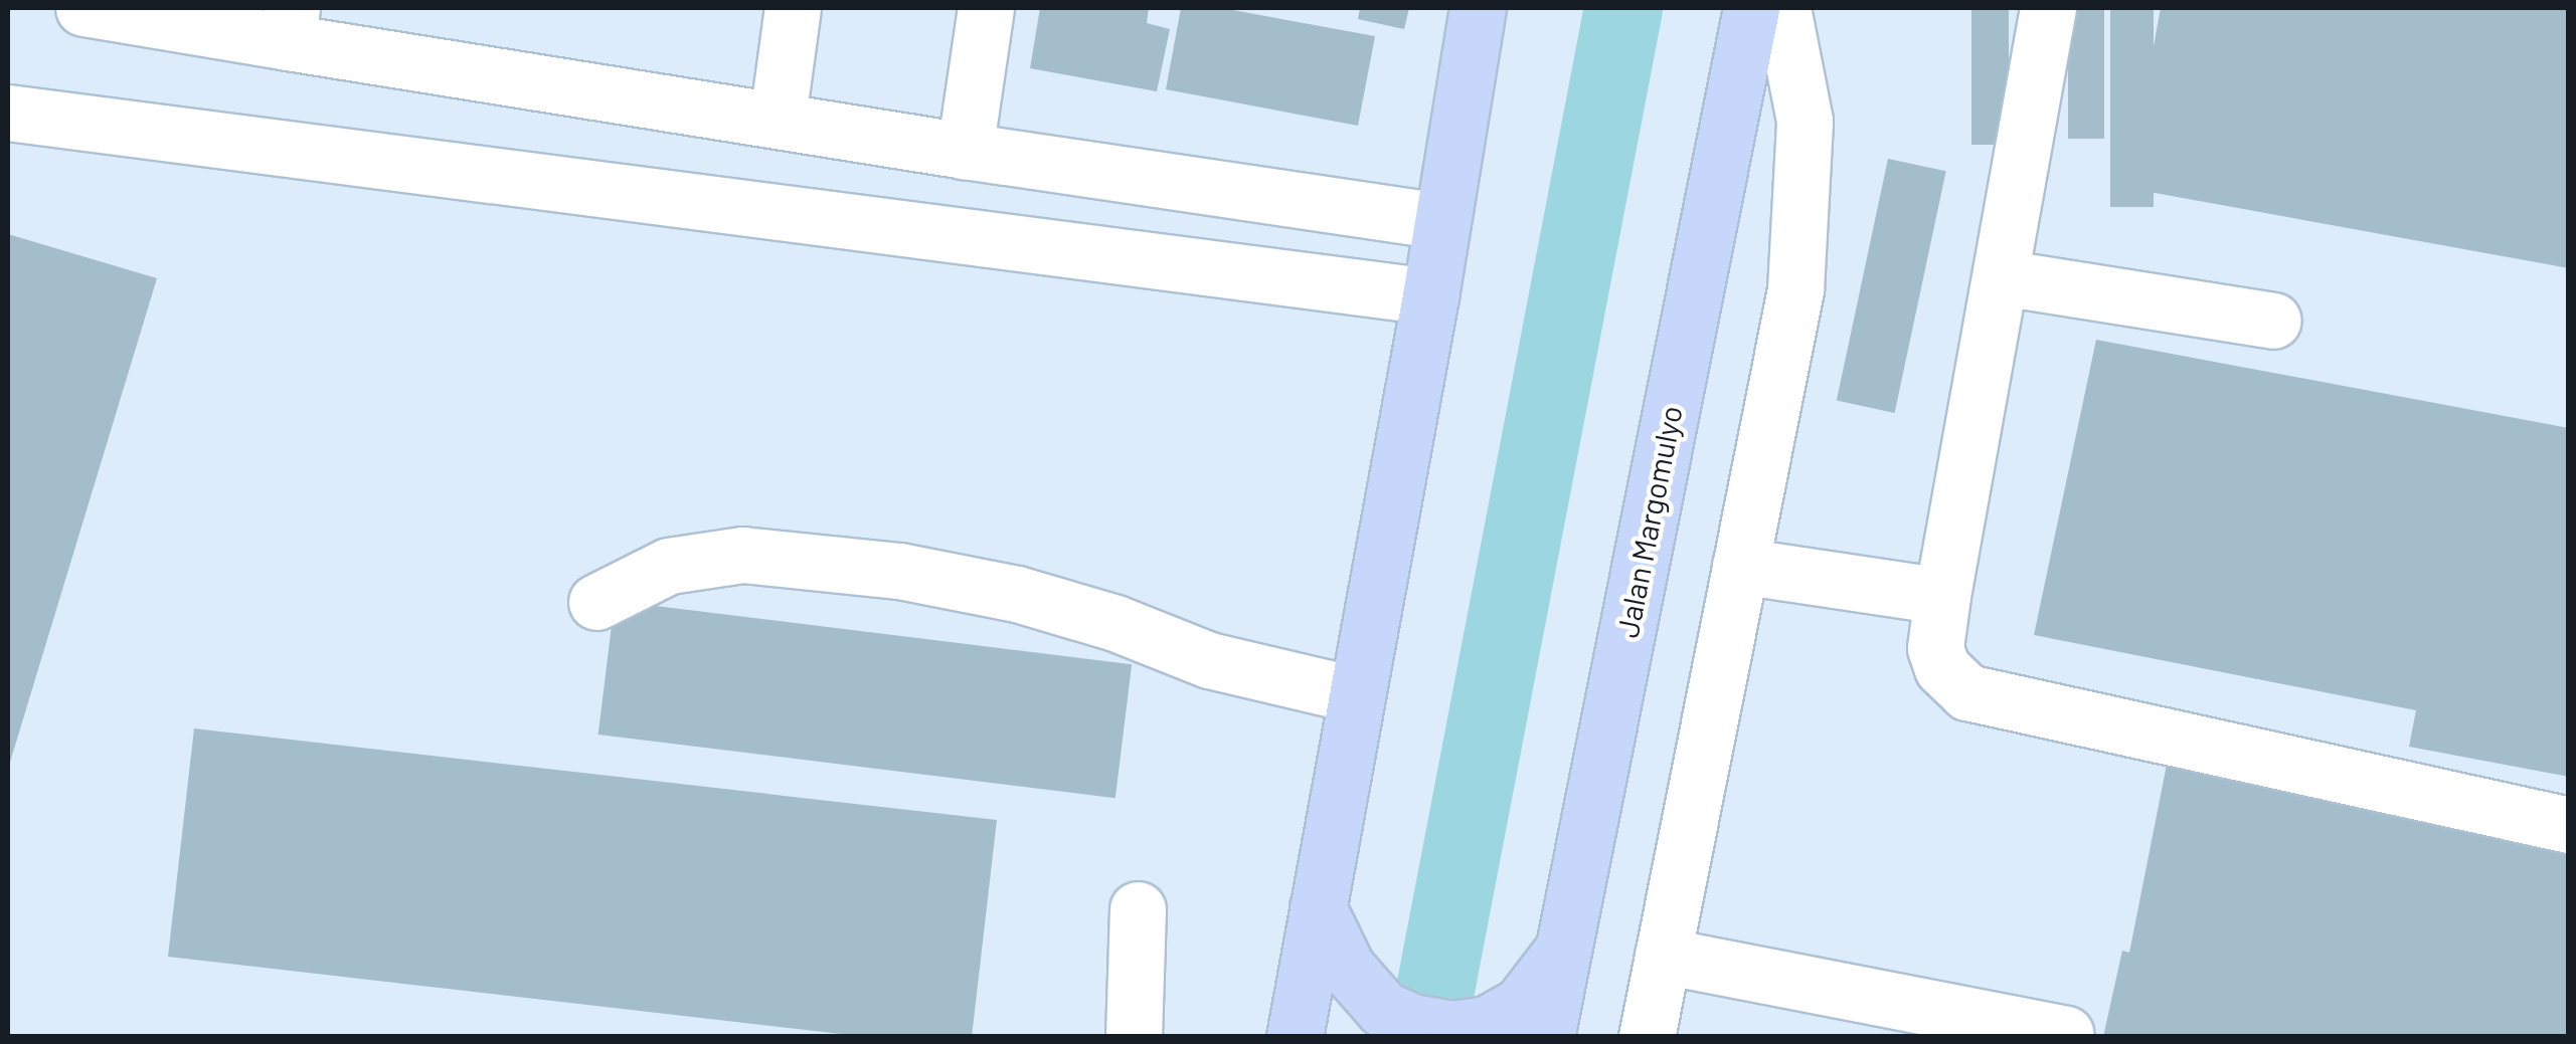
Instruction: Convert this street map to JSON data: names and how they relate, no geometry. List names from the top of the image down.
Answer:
{
  "streets": {
    "main road": ["Jalan Margomulyo"]
  }
}
